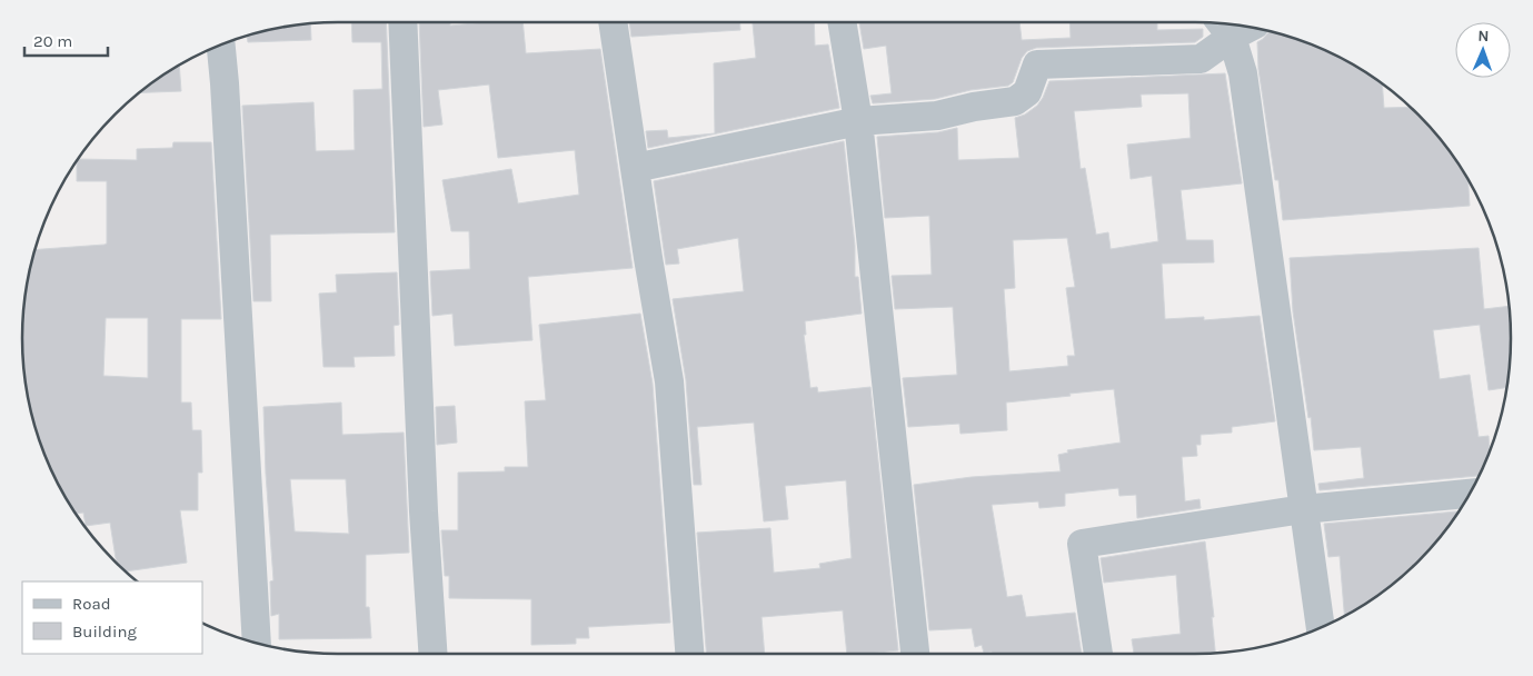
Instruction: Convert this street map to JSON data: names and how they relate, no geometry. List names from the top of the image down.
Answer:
{
  "legend": ["Road", "Building"],
  "scale_bar": "20 m",
  "north": "top"
}
